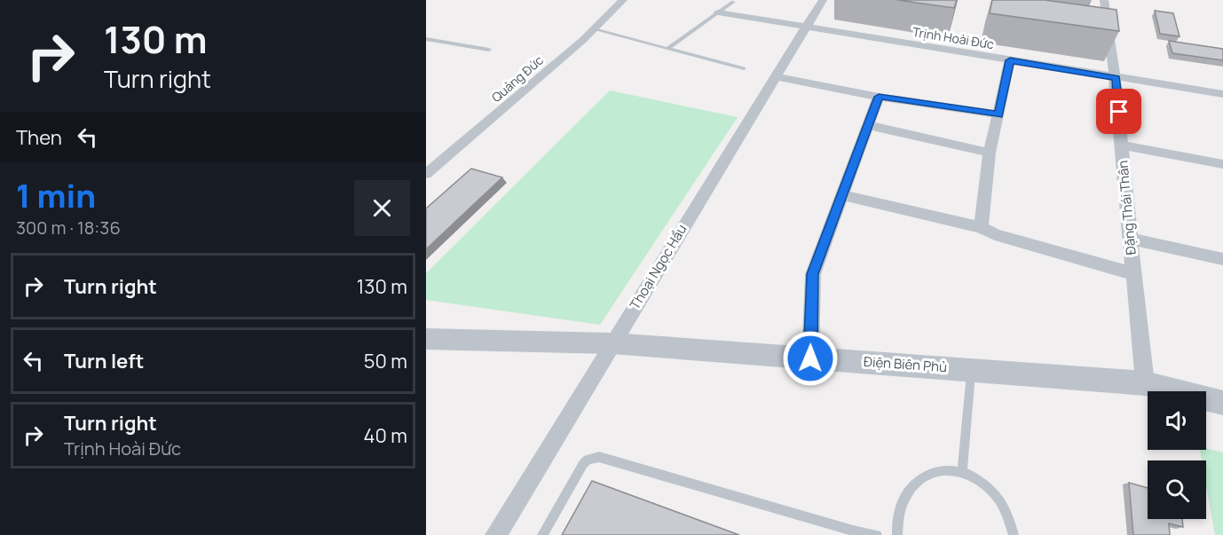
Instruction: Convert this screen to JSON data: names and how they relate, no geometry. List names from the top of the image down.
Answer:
{
  "streets": {
    "street": [
      "Trịnh Hoài Đức",
      "Quảng Đức",
      "Đặng Thái Thân",
      "Thoại Ngọc Hầu",
      "Điện Biên Phủ"
    ]
  },
  "crossings": [
    ["Trịnh Hoài Đức", "Đặng Thái Thân"],
    ["Trịnh Hoài Đức", "Thoại Ngọc Hầu"],
    ["Đặng Thái Thân", "Điện Biên Phủ"],
    ["Thoại Ngọc Hầu", "Điện Biên Phủ"]
  ],
  "page": {
    "turn": ["130 m", "Turn right"],
    "then": "Then",
    "heading": ["1 min", "300 m · 18:36"],
    "list": [
      {
        "name": "Turn right",
        "value": "130 m"
      },
      {
        "name": "Turn left",
        "value": "50 m"
      },
      {
        "name": "Turn right",
        "note": "Trịnh Hoài Đức",
        "value": "40 m"
      }
    ]
  }
}
